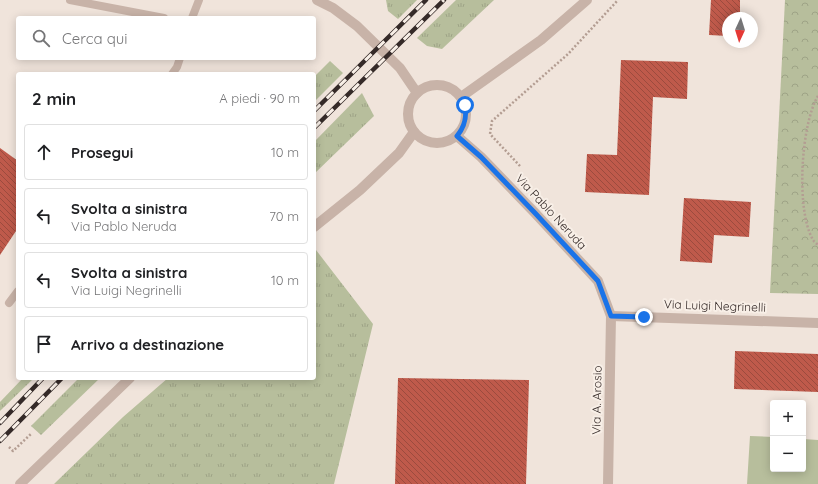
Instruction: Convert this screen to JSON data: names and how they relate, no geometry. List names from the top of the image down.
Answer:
{
  "streets": {
    "street": ["Via Pablo Neruda", "Via Luigi Negrinelli", "Via A. Arosio"]
  },
  "crossings": [
    ["Via Pablo Neruda", "Via Luigi Negrinelli"],
    ["Via Pablo Neruda", "Via A. Arosio"],
    ["Via Luigi Negrinelli", "Via A. Arosio"]
  ],
  "north": "bottom",
  "page": {
    "search": "Cerca qui",
    "heading": ["2 min", "A piedi · 90 m"],
    "list": [
      ["Prosegui", "10 m"],
      ["Svolta a sinistra", "Via Pablo Neruda", "70 m"],
      ["Svolta a sinistra", "Via Luigi Negrinelli", "10 m"],
      "Arrivo a destinazione"
    ],
    "map_buttons": ["+", "−"]
  }
}
